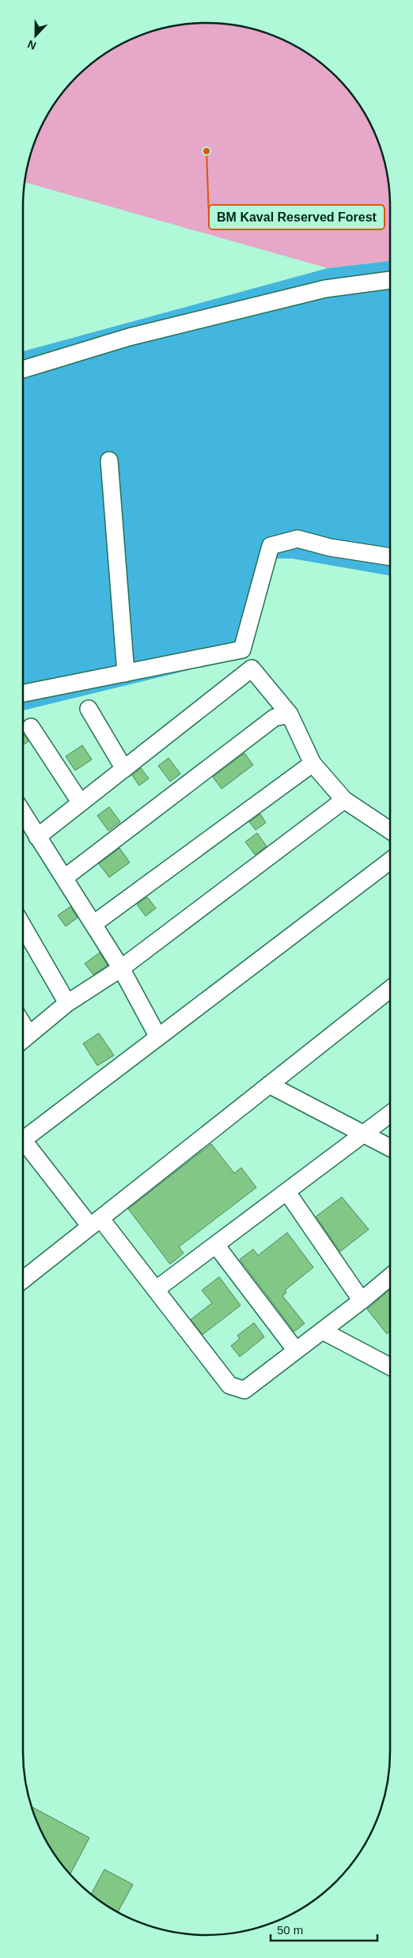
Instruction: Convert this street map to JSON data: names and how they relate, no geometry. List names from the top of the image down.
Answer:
{
  "places": ["BM Kaval Reserved Forest"],
  "scale_bar": "50 m",
  "north": "bottom"
}
